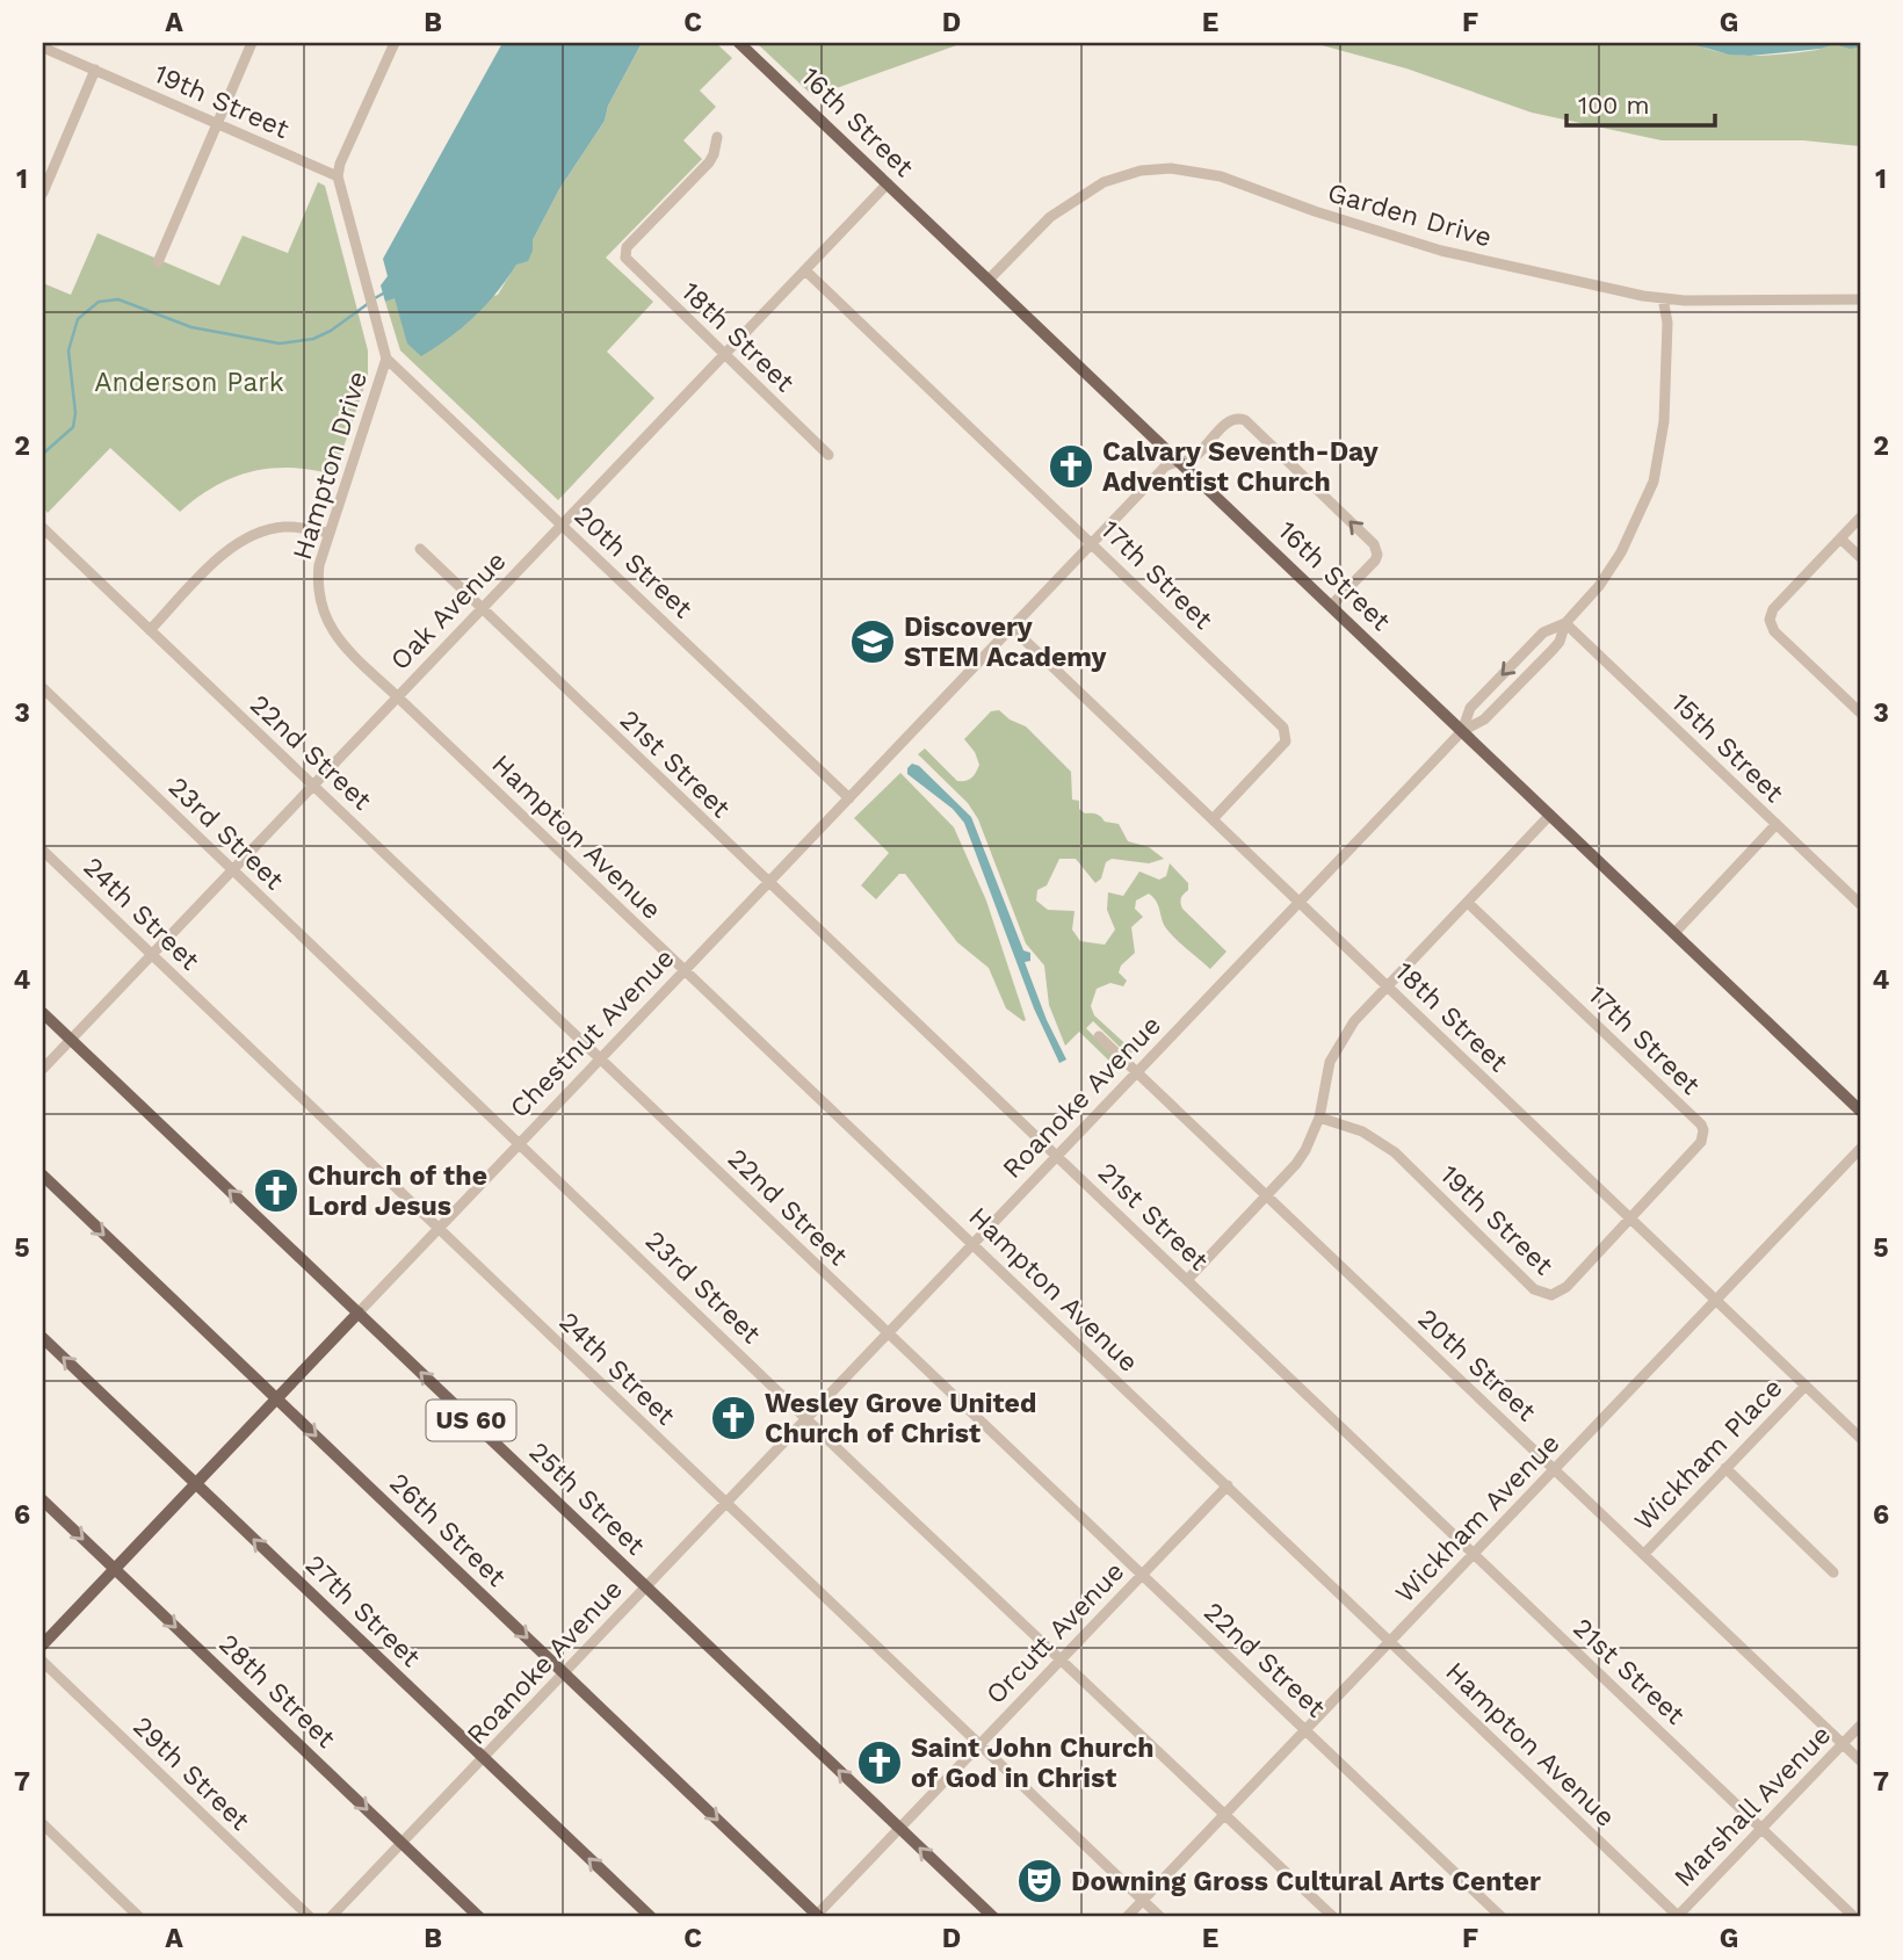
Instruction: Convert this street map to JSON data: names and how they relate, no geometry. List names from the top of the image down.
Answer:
{
  "streets": {
    "main road": [
      "16th Street",
      "Chestnut Avenue",
      "US 60",
      "25th Street",
      "26th Street",
      "27th Street",
      "28th Street"
    ],
    "street": [
      "19th Street",
      "Garden Drive",
      "18th Street",
      "Hampton Drive",
      "20th Street",
      "17th Street",
      "Oak Avenue",
      "15th Street",
      "22nd Street",
      "21st Street",
      "23rd Street",
      "Hampton Avenue",
      "24th Street",
      "Roanoke Avenue",
      "Wickham Place",
      "Wickham Avenue",
      "Orcutt Avenue",
      "29th Street",
      "Marshall Avenue"
    ]
  },
  "crossings": [
    ["19th Street", "18th Street"],
    ["19th Street", "Hampton Drive"],
    ["19th Street", "17th Street"],
    ["16th Street", "Garden Drive"],
    ["16th Street", "Oak Avenue"],
    ["16th Street", "Chestnut Avenue"],
    ["16th Street", "Roanoke Avenue"],
    ["Garden Drive", "Roanoke Avenue"],
    ["18th Street", "17th Street"],
    ["18th Street", "Oak Avenue"],
    ["18th Street", "Chestnut Avenue"],
    ["18th Street", "Roanoke Avenue"],
    ["18th Street", "Wickham Place"],
    ["18th Street", "Wickham Avenue"],
    ["Hampton Drive", "20th Street"],
    ["Hampton Drive", "Oak Avenue"],
    ["Hampton Drive", "Hampton Avenue"],
    ["20th Street", "Oak Avenue"],
    ["20th Street", "Chestnut Avenue"],
    ["20th Street", "Roanoke Avenue"],
    ["20th Street", "Wickham Place"],
    ["20th Street", "Wickham Avenue"],
    ["20th Street", "Marshall Avenue"],
    ["17th Street", "Oak Avenue"],
    ["17th Street", "Chestnut Avenue"],
    ["Oak Avenue", "22nd Street"],
    ["Oak Avenue", "21st Street"],
    ["Oak Avenue", "23rd Street"],
    ["Oak Avenue", "Hampton Avenue"],
    ["Oak Avenue", "24th Street"],
    ["Oak Avenue", "25th Street"],
    ["15th Street", "Roanoke Avenue"],
    ["22nd Street", "Chestnut Avenue"],
    ["22nd Street", "Roanoke Avenue"],
    ["22nd Street", "Wickham Avenue"],
    ["22nd Street", "Orcutt Avenue"],
    ["21st Street", "Chestnut Avenue"],
    ["21st Street", "Roanoke Avenue"],
    ["21st Street", "Wickham Avenue"],
    ["21st Street", "Marshall Avenue"],
    ["23rd Street", "Chestnut Avenue"],
    ["23rd Street", "Roanoke Avenue"],
    ["23rd Street", "Wickham Avenue"],
    ["23rd Street", "Orcutt Avenue"],
    ["Hampton Avenue", "Chestnut Avenue"],
    ["Hampton Avenue", "Roanoke Avenue"],
    ["Hampton Avenue", "Wickham Avenue"],
    ["Hampton Avenue", "Orcutt Avenue"],
    ["Hampton Avenue", "Marshall Avenue"],
    ["24th Street", "Chestnut Avenue"],
    ["24th Street", "Roanoke Avenue"],
    ["24th Street", "Wickham Avenue"],
    ["24th Street", "Orcutt Avenue"],
    ["Chestnut Avenue", "25th Street"],
    ["Chestnut Avenue", "26th Street"],
    ["Chestnut Avenue", "27th Street"],
    ["Chestnut Avenue", "28th Street"],
    ["Roanoke Avenue", "25th Street"],
    ["Roanoke Avenue", "26th Street"],
    ["Roanoke Avenue", "27th Street"],
    ["Roanoke Avenue", "28th Street"],
    ["25th Street", "Orcutt Avenue"],
    ["26th Street", "Orcutt Avenue"]
  ],
  "one_way": [
    "25th Street",
    "26th Street",
    "27th Street",
    "28th Street"
  ],
  "parks": ["Anderson Park"],
  "places": {
    "church": [
      "Calvary Seventh-Day Adventist Church",
      "Church of the Lord Jesus",
      "Wesley Grove United Church of Christ",
      "Saint John Church of God in Christ"
    ],
    "school or university": ["Discovery STEM Academy"],
    "theatre": ["Downing Gross Cultural Arts Center"]
  },
  "scale_bar": "100 m",
  "grid": {
    "columns": [
      "A",
      "B",
      "C",
      "D",
      "E",
      "F",
      "G"
    ],
    "rows": [
      "1",
      "2",
      "3",
      "4",
      "5",
      "6",
      "7"
    ]
  }
}
